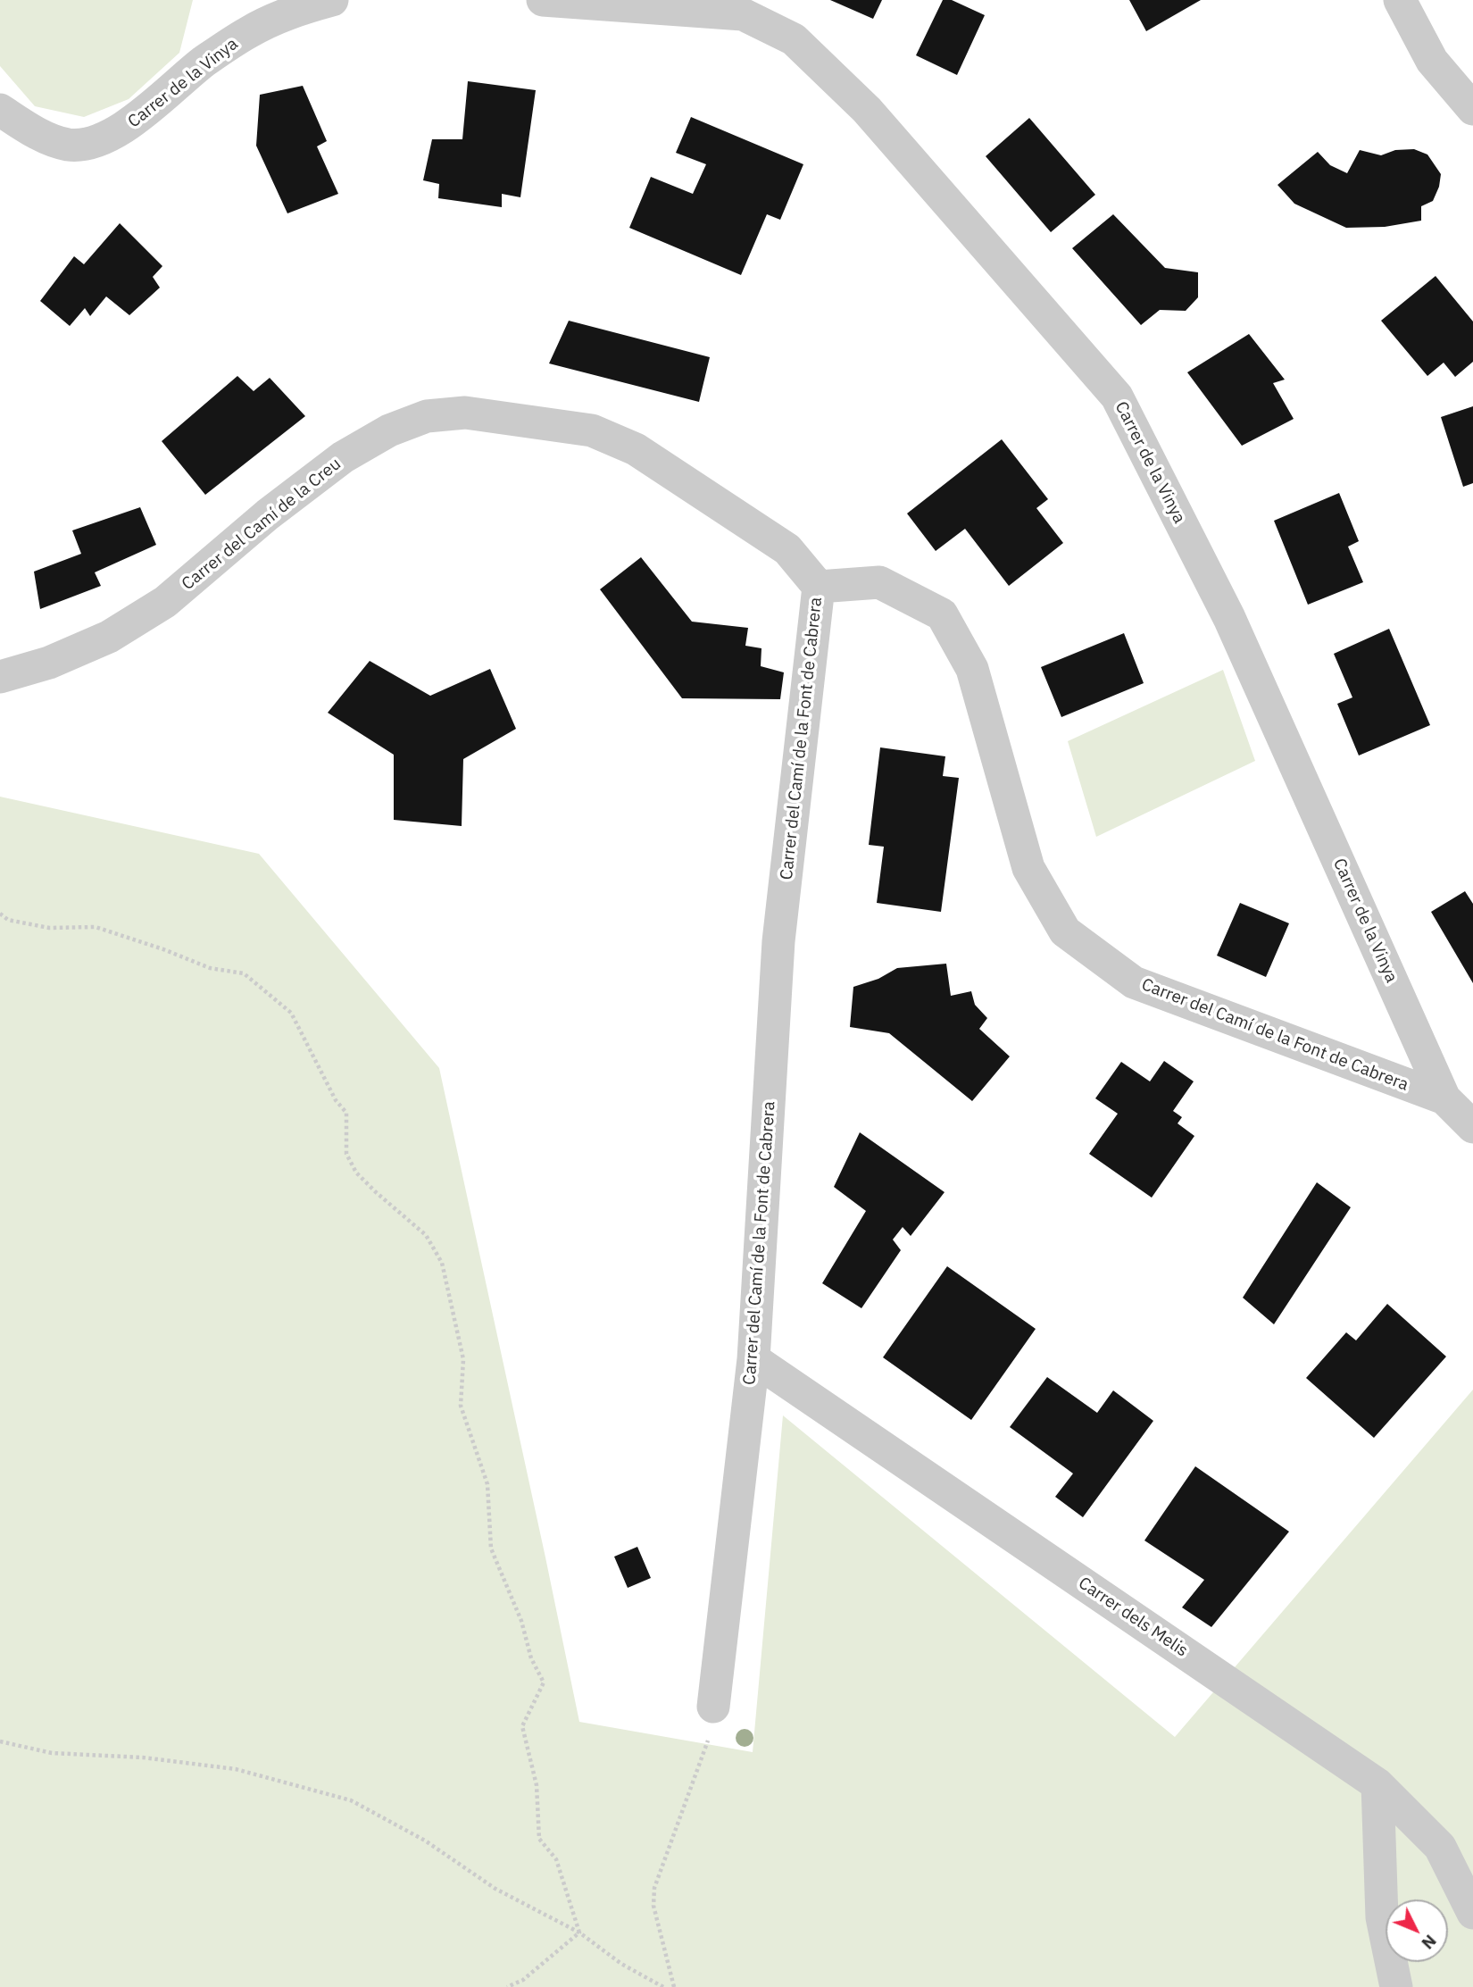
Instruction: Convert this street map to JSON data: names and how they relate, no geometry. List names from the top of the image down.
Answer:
{
  "streets": {
    "street": [
      "Carrer de la Vinya",
      "Carrer del Camí de la Creu",
      "Carrer del Camí de la Font de Cabrera",
      "Carrer dels Melis"
    ]
  },
  "crossings": [
    ["Carrer de la Vinya", "Carrer del Camí de la Font de Cabrera"],
    ["Carrer del Camí de la Creu", "Carrer del Camí de la Font de Cabrera"],
    ["Carrer del Camí de la Font de Cabrera", "Carrer dels Melis"]
  ],
  "north": "bottom right"
}
